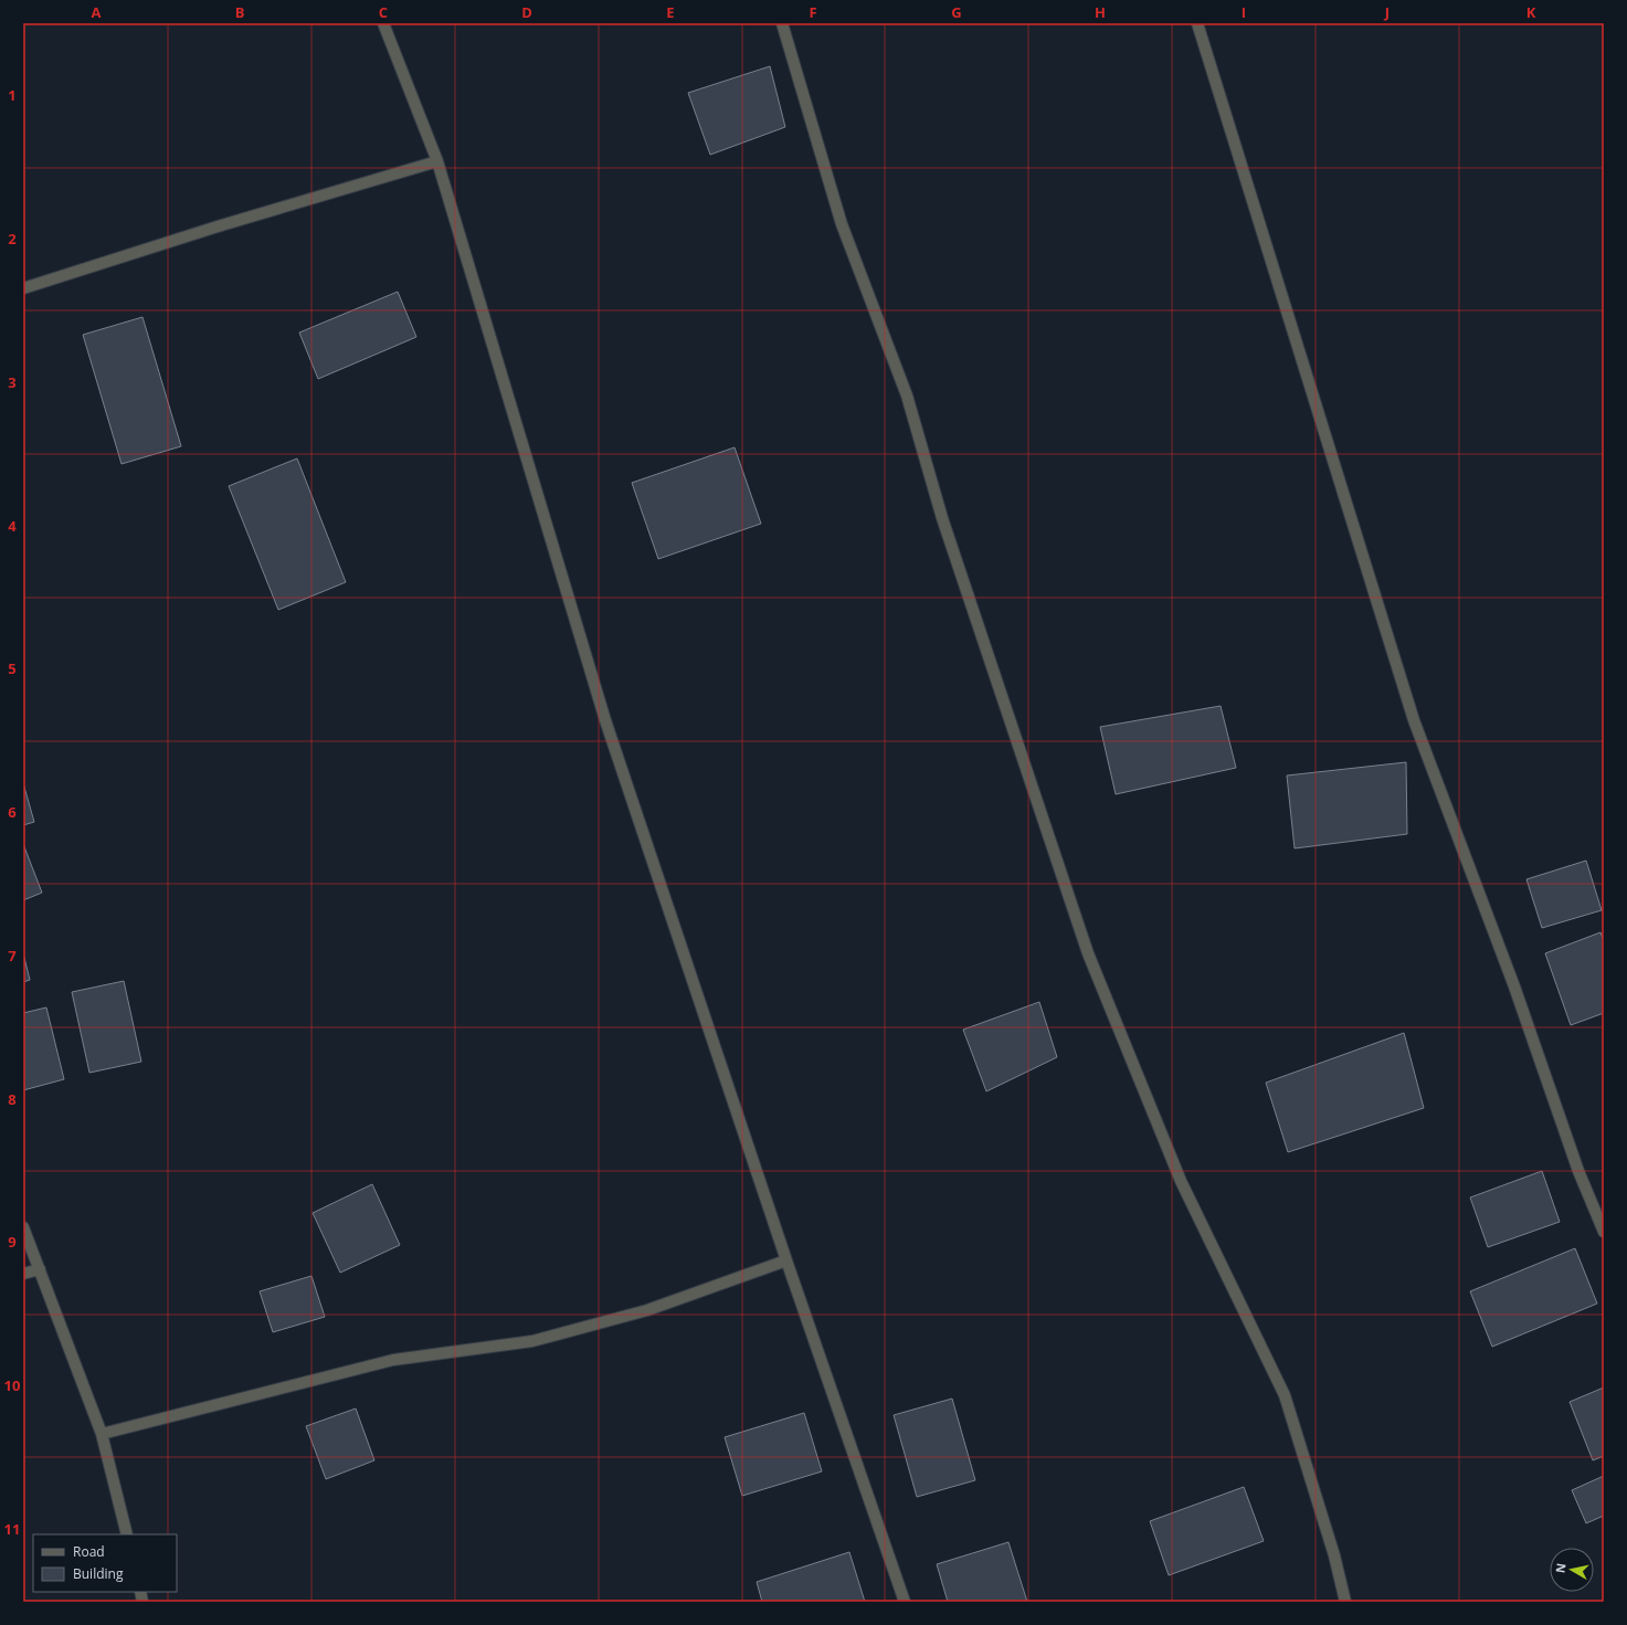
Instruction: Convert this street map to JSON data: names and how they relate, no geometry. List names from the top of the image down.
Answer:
{
  "legend": ["Road", "Building"],
  "north": "left",
  "grid": {
    "columns": [
      "A",
      "B",
      "C",
      "D",
      "E",
      "F",
      "G",
      "H",
      "I",
      "J",
      "K"
    ],
    "rows": [
      "1",
      "2",
      "3",
      "4",
      "5",
      "6",
      "7",
      "8",
      "9",
      "10",
      "11"
    ]
  }
}
